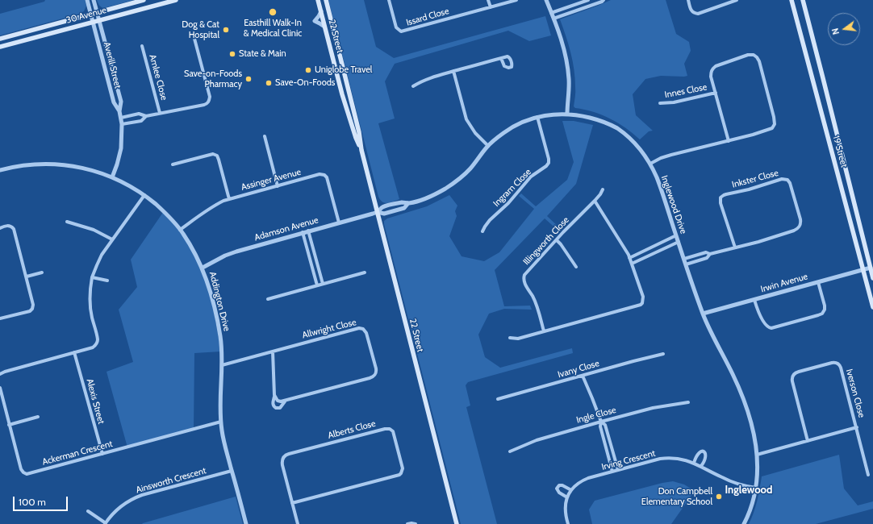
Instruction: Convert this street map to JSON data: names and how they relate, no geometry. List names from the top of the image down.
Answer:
{
  "streets": {
    "main road": ["30 Avenue", "22 Street", "19 Street"],
    "street": [
      "Issard Close",
      "Averill Street",
      "Amlee Close",
      "Innes Close",
      "Inkster Close",
      "Assinger Avenue",
      "Ingram Close",
      "Inglewood Drive",
      "Adamson Avenue",
      "Illingworth Close",
      "Irwin Avenue",
      "Addington Drive",
      "Allwright Close",
      "Ivany Close",
      "Iverson Close",
      "Alexis Street",
      "Ingle Close",
      "Alberts Close",
      "Ackerman Crescent",
      "Irving Crescent",
      "Ainsworth Crescent"
    ]
  },
  "crossings": [
    ["30 Avenue", "Averill Street"],
    ["22 Street", "Inglewood Drive"],
    ["22 Street", "Adamson Avenue"],
    ["Averill Street", "Addington Drive"],
    ["19 Street", "Irwin Avenue"],
    ["Inkster Close", "Inglewood Drive"],
    ["Assinger Avenue", "Adamson Avenue"],
    ["Assinger Avenue", "Addington Drive"],
    ["Ingram Close", "Inglewood Drive"],
    ["Inglewood Drive", "Adamson Avenue"],
    ["Inglewood Drive", "Irwin Avenue"],
    ["Inglewood Drive", "Iverson Close"],
    ["Inglewood Drive", "Irving Crescent"],
    ["Adamson Avenue", "Addington Drive"],
    ["Addington Drive", "Allwright Close"],
    ["Addington Drive", "Ackerman Crescent"],
    ["Addington Drive", "Ainsworth Crescent"],
    ["Alexis Street", "Ackerman Crescent"]
  ],
  "districts": ["Inglewood"],
  "places": [
    "Easthill Walk-In & Medical Clinic",
    "Dog & Cat Hospital",
    "State & Main",
    "Uniglobe Travel",
    "Save-on-Foods Pharmacy",
    "Save-On-Foods",
    "Don Campbell Elementary School"
  ],
  "scale_bar": "100 m",
  "north": "left"
}
